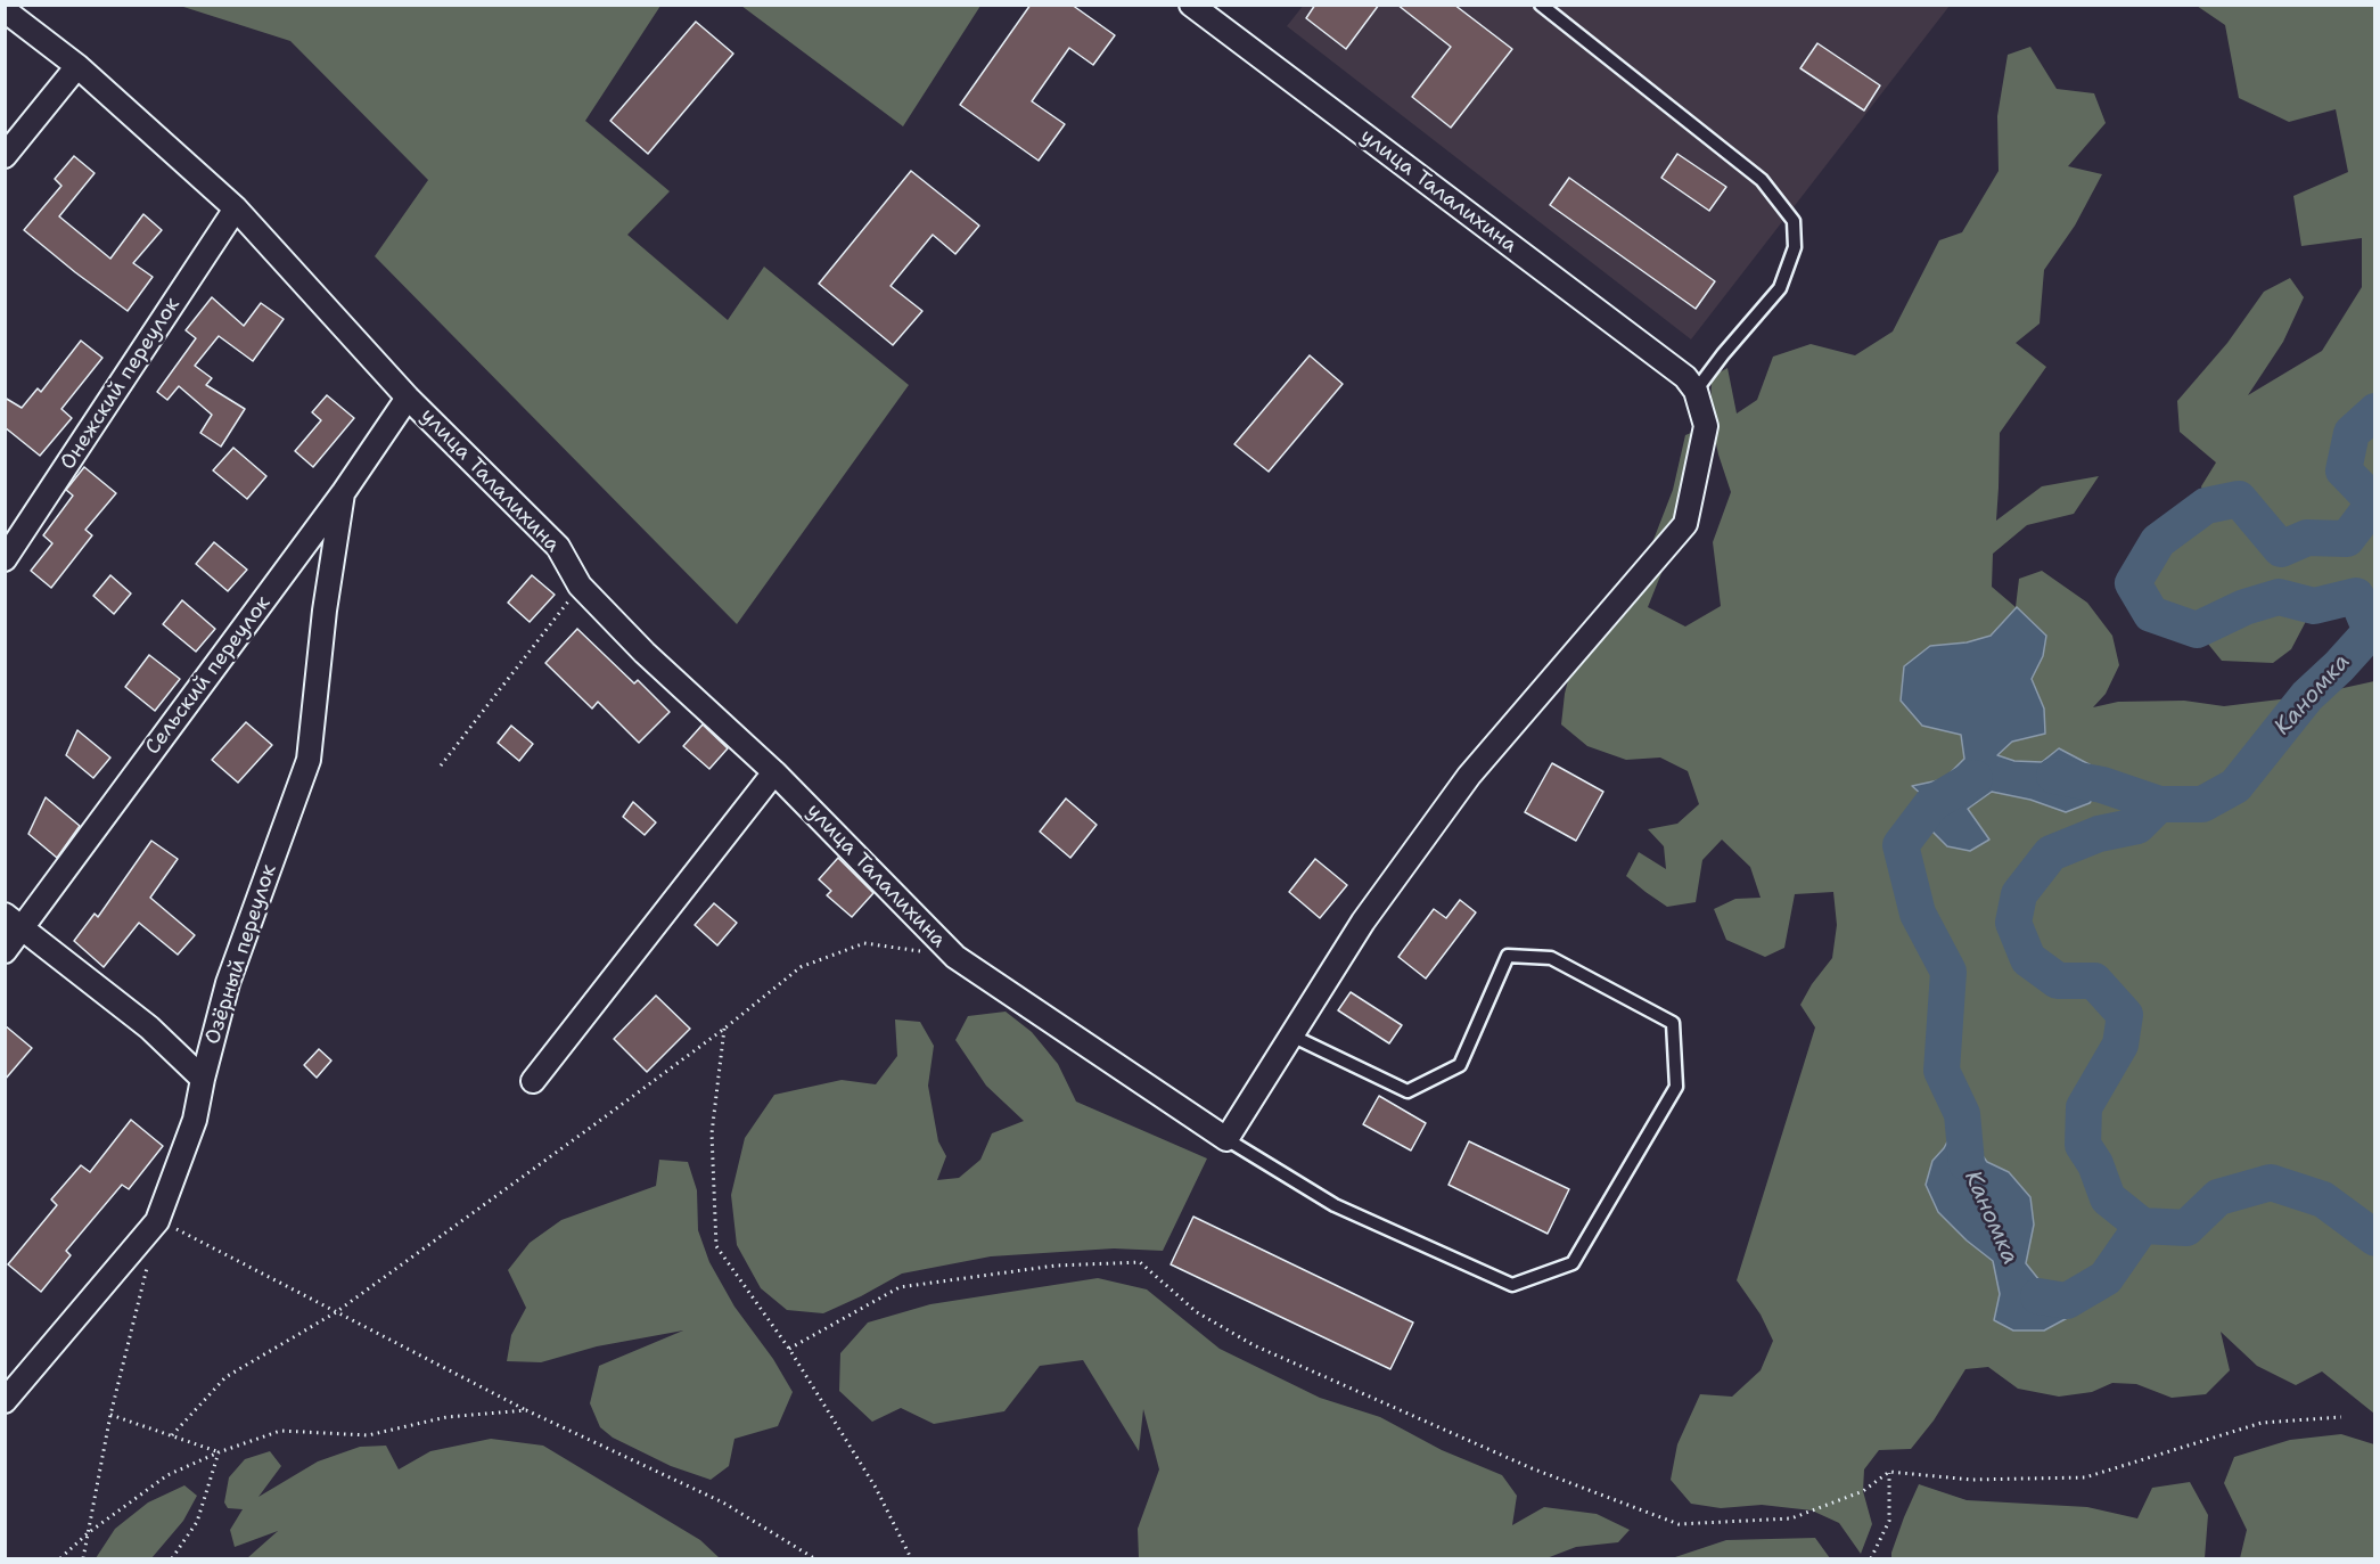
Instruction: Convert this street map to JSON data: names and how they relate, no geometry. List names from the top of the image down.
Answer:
{
  "streets": {
    "street": [
      "улица Талалихина",
      "Онежский переулок",
      "Сельский переулок",
      "Озёрный переулок"
    ]
  },
  "crossings": [
    ["улица Талалихина", "Онежский переулок"],
    ["улица Талалихина", "Сельский переулок"],
    ["Сельский переулок", "Озёрный переулок"]
  ],
  "water": ["Каномка"]
}
